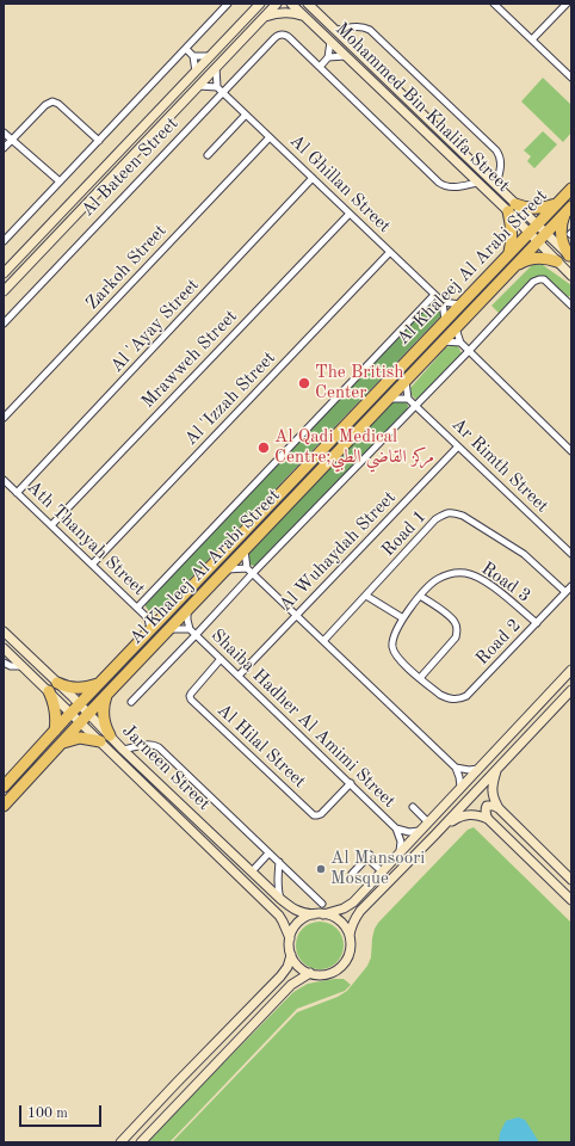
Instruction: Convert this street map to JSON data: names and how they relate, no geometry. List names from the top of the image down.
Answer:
{
  "streets": {
    "highway": ["Al Khaleej Al Arabi Street"],
    "main road": ["Mohammed Bin Khalifa Street", "Al Bateen Street", "Jarneen Street"],
    "street": [
      "Al Ghillan Street",
      "Zarkoh Street",
      "Al 'Ayay Street",
      "Mrawweh Street",
      "Al 'Izzah Street",
      "Ar Rimth Street",
      "Road 1",
      "Ath Thanyah Street",
      "Al Wuhaydah Street",
      "Road 3",
      "Road 2",
      "Shaiba Hadher Al Amimi Street",
      "Al Hilal Street"
    ]
  },
  "crossings": [
    ["Mohammed Bin Khalifa Street", "Al Khaleej Al Arabi Street"],
    ["Al Bateen Street", "Al Ghillan Street"],
    ["Al Ghillan Street", "Zarkoh Street"],
    ["Al Ghillan Street", "Al Khaleej Al Arabi Street"],
    ["Al Ghillan Street", "Al 'Ayay Street"],
    ["Al Ghillan Street", "Mrawweh Street"],
    ["Al Ghillan Street", "Al 'Izzah Street"],
    ["Al Khaleej Al Arabi Street", "Ath Thanyah Street"],
    ["Al Khaleej Al Arabi Street", "Shaiba Hadher Al Amimi Street"],
    ["Al Khaleej Al Arabi Street", "Jarneen Street"],
    ["Al 'Ayay Street", "Ath Thanyah Street"],
    ["Mrawweh Street", "Ath Thanyah Street"],
    ["Al 'Izzah Street", "Ath Thanyah Street"],
    ["Ar Rimth Street", "Al Wuhaydah Street"],
    ["Road 1", "Road 2"],
    ["Al Wuhaydah Street", "Shaiba Hadher Al Amimi Street"],
    ["Road 3", "Road 2"],
    ["Shaiba Hadher Al Amimi Street", "Al Hilal Street"]
  ],
  "places": ["The British Center", "Al Qadi Medical Centre;مركز القاضي الطبي", "Al Mansoori Mosque"],
  "scale_bar": "100 m"
}
